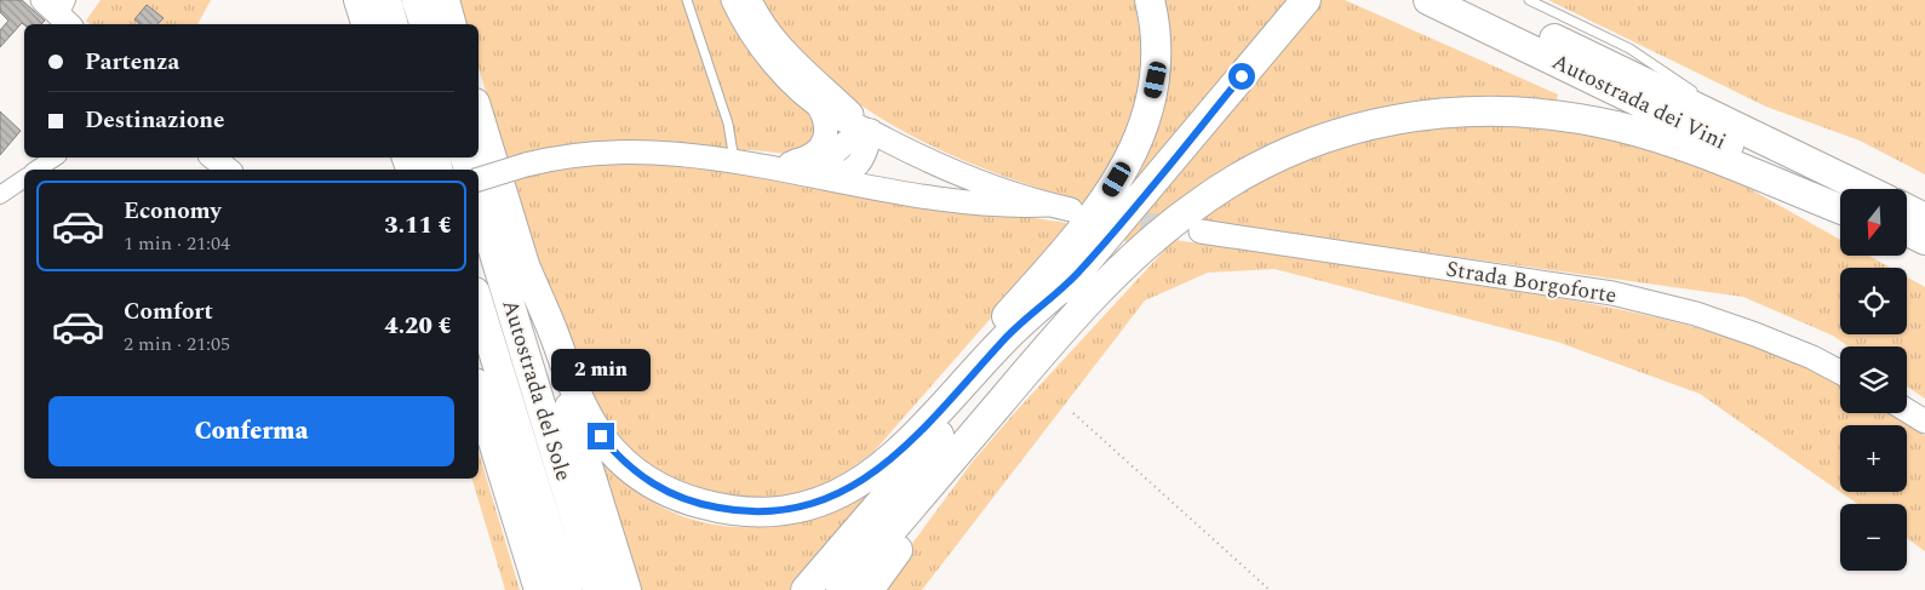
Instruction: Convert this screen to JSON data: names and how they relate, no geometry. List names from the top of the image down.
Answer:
{
  "streets": {
    "highway": ["Autostrada dei Vini", "Autostrada del Sole"],
    "main road": ["Strada Borgoforte"]
  },
  "north": "bottom",
  "page": {
    "banner": ["Partenza", "Destinazione"],
    "list": [
      {
        "name": "Economy",
        "note": "1 min · 21:04",
        "value": "3.11 €"
      },
      {
        "name": "Comfort",
        "note": "2 min · 21:05",
        "value": "4.20 €"
      }
    ],
    "map_buttons": ["+", "−"],
    "bubble": "2 min",
    "buttons": "Conferma"
  }
}
